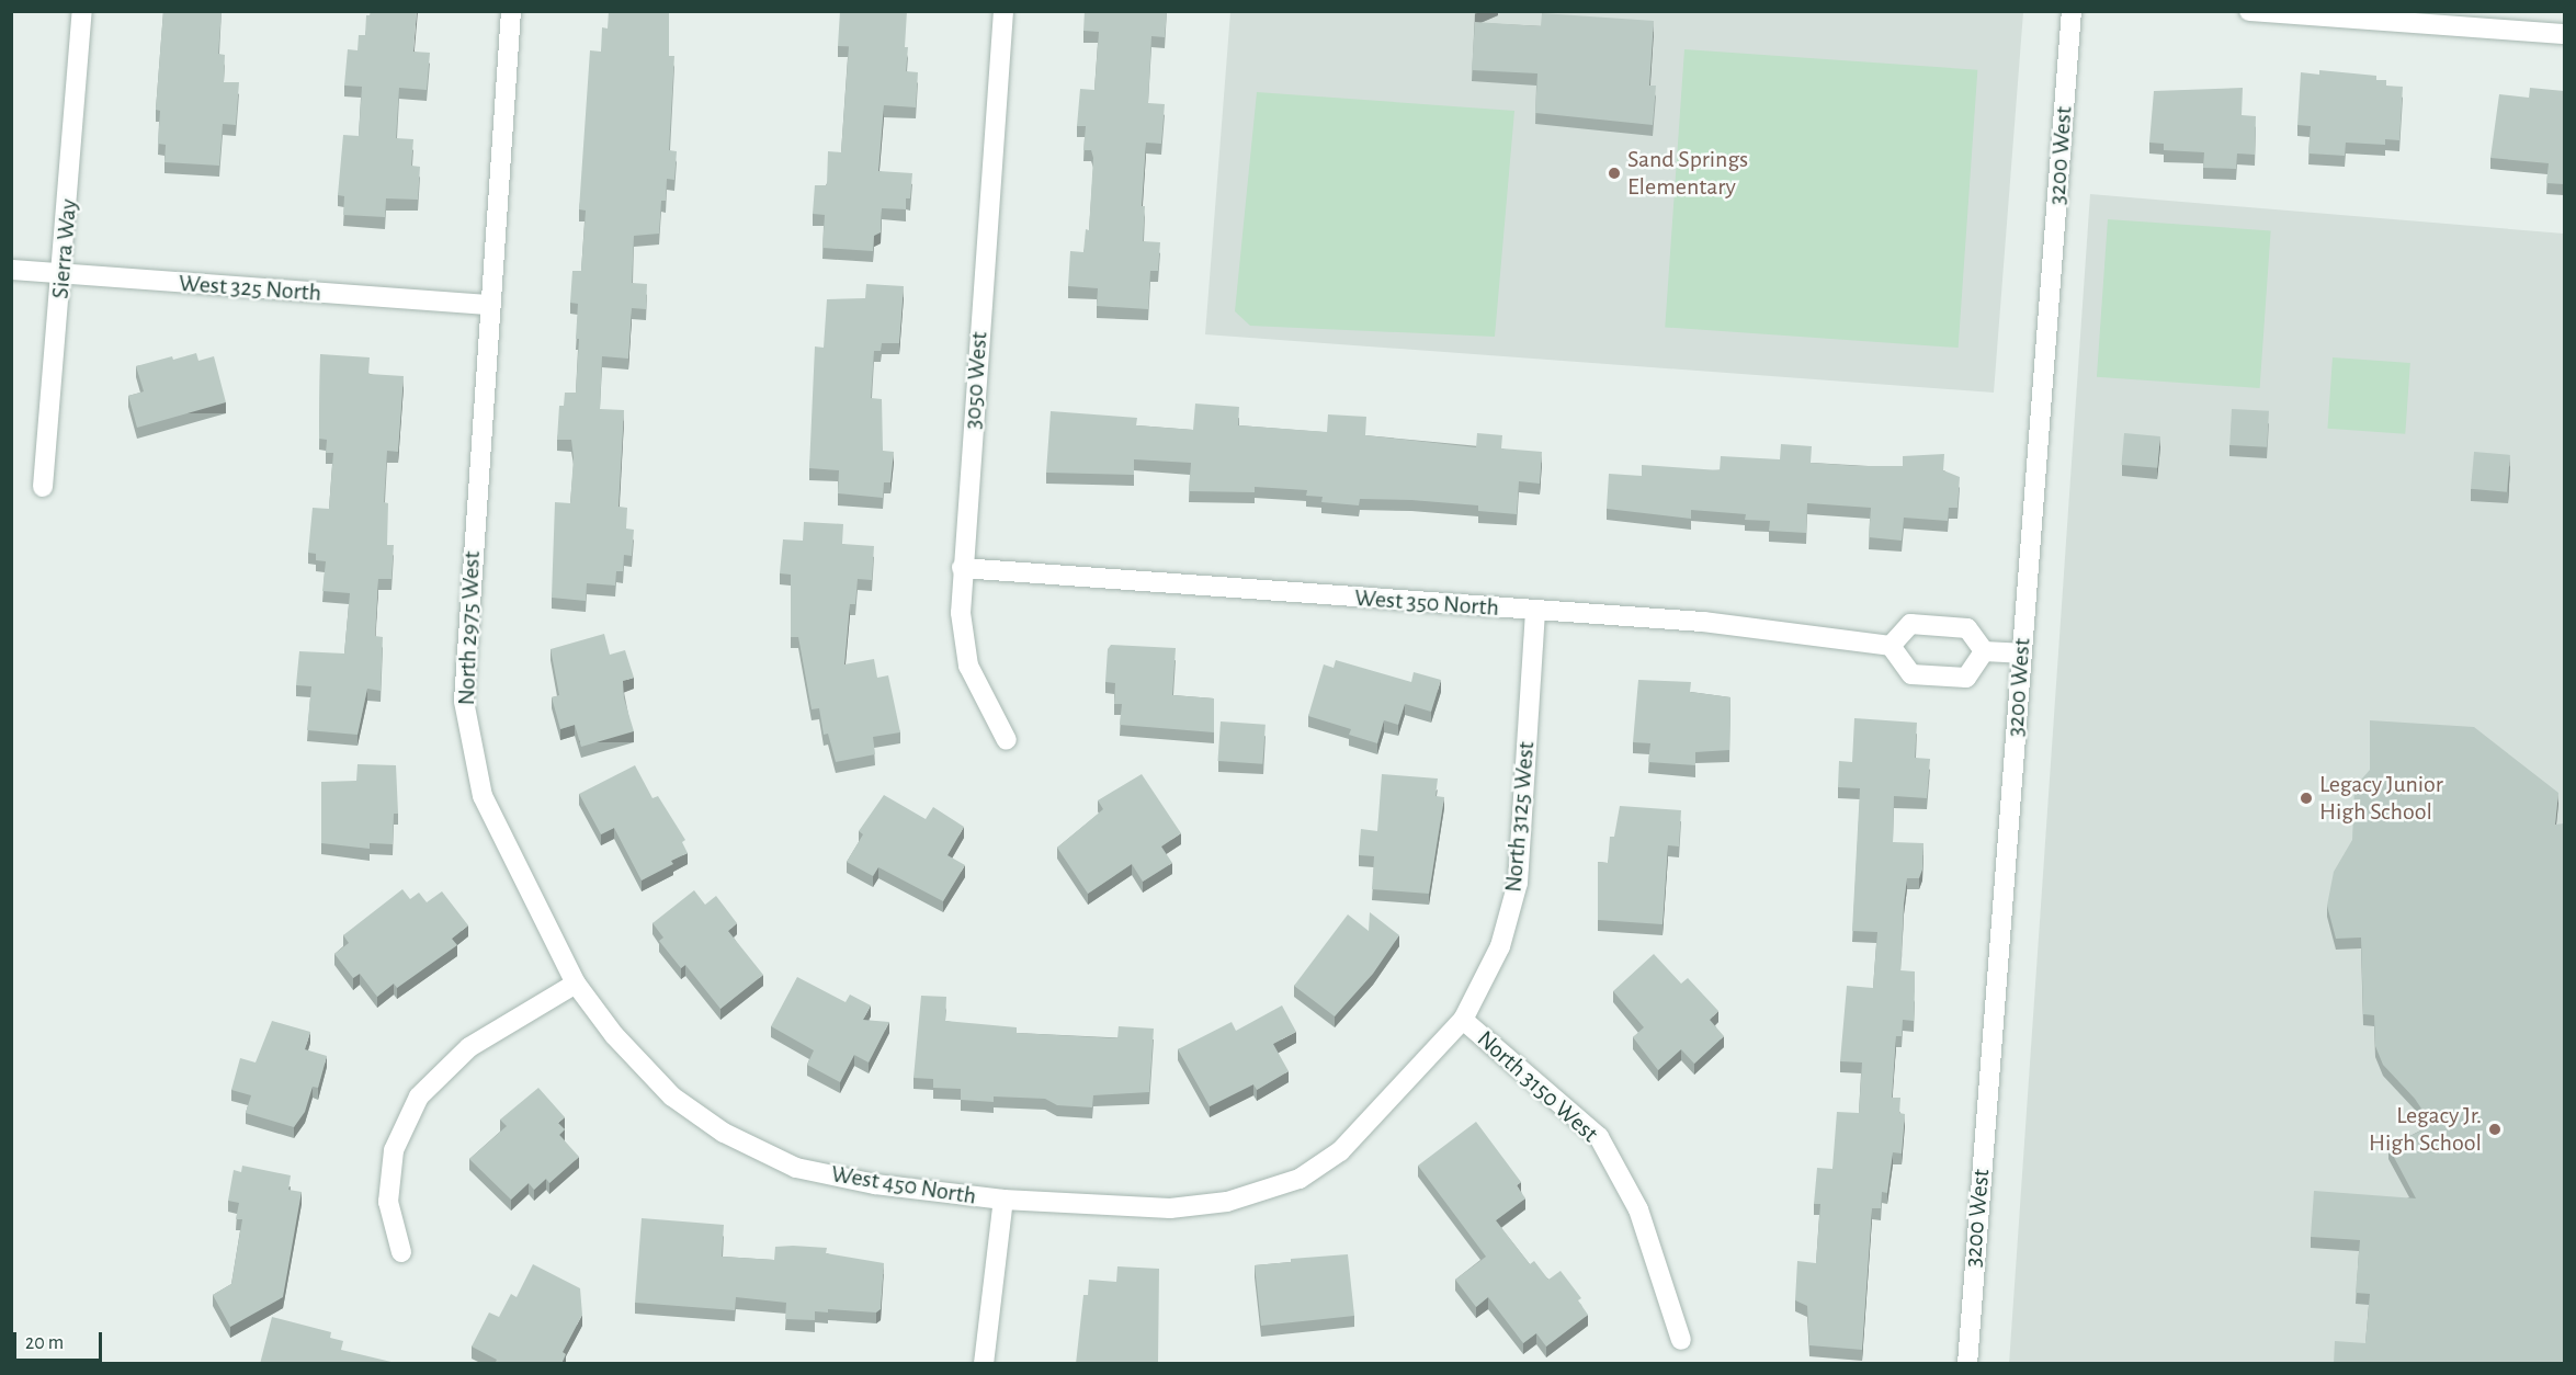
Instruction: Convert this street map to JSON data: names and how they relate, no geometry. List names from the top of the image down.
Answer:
{
  "streets": {
    "street": [
      "3200 West",
      "Sierra Way",
      "West 325 North",
      "3050 West",
      "West 350 North",
      "North 2975 West",
      "North 3125 West",
      "North 3150 West",
      "West 450 North"
    ]
  },
  "crossings": [
    ["Sierra Way", "West 325 North"],
    ["West 325 North", "North 2975 West"],
    ["3050 West", "West 350 North"],
    ["West 350 North", "North 3125 West"],
    ["North 2975 West", "West 450 North"],
    ["North 3125 West", "North 3150 West"],
    ["North 3125 West", "West 450 North"]
  ],
  "places": ["Sand Springs Elementary", "Legacy Junior High School", "Legacy Jr. High School"],
  "scale_bar": "20 m"
}
